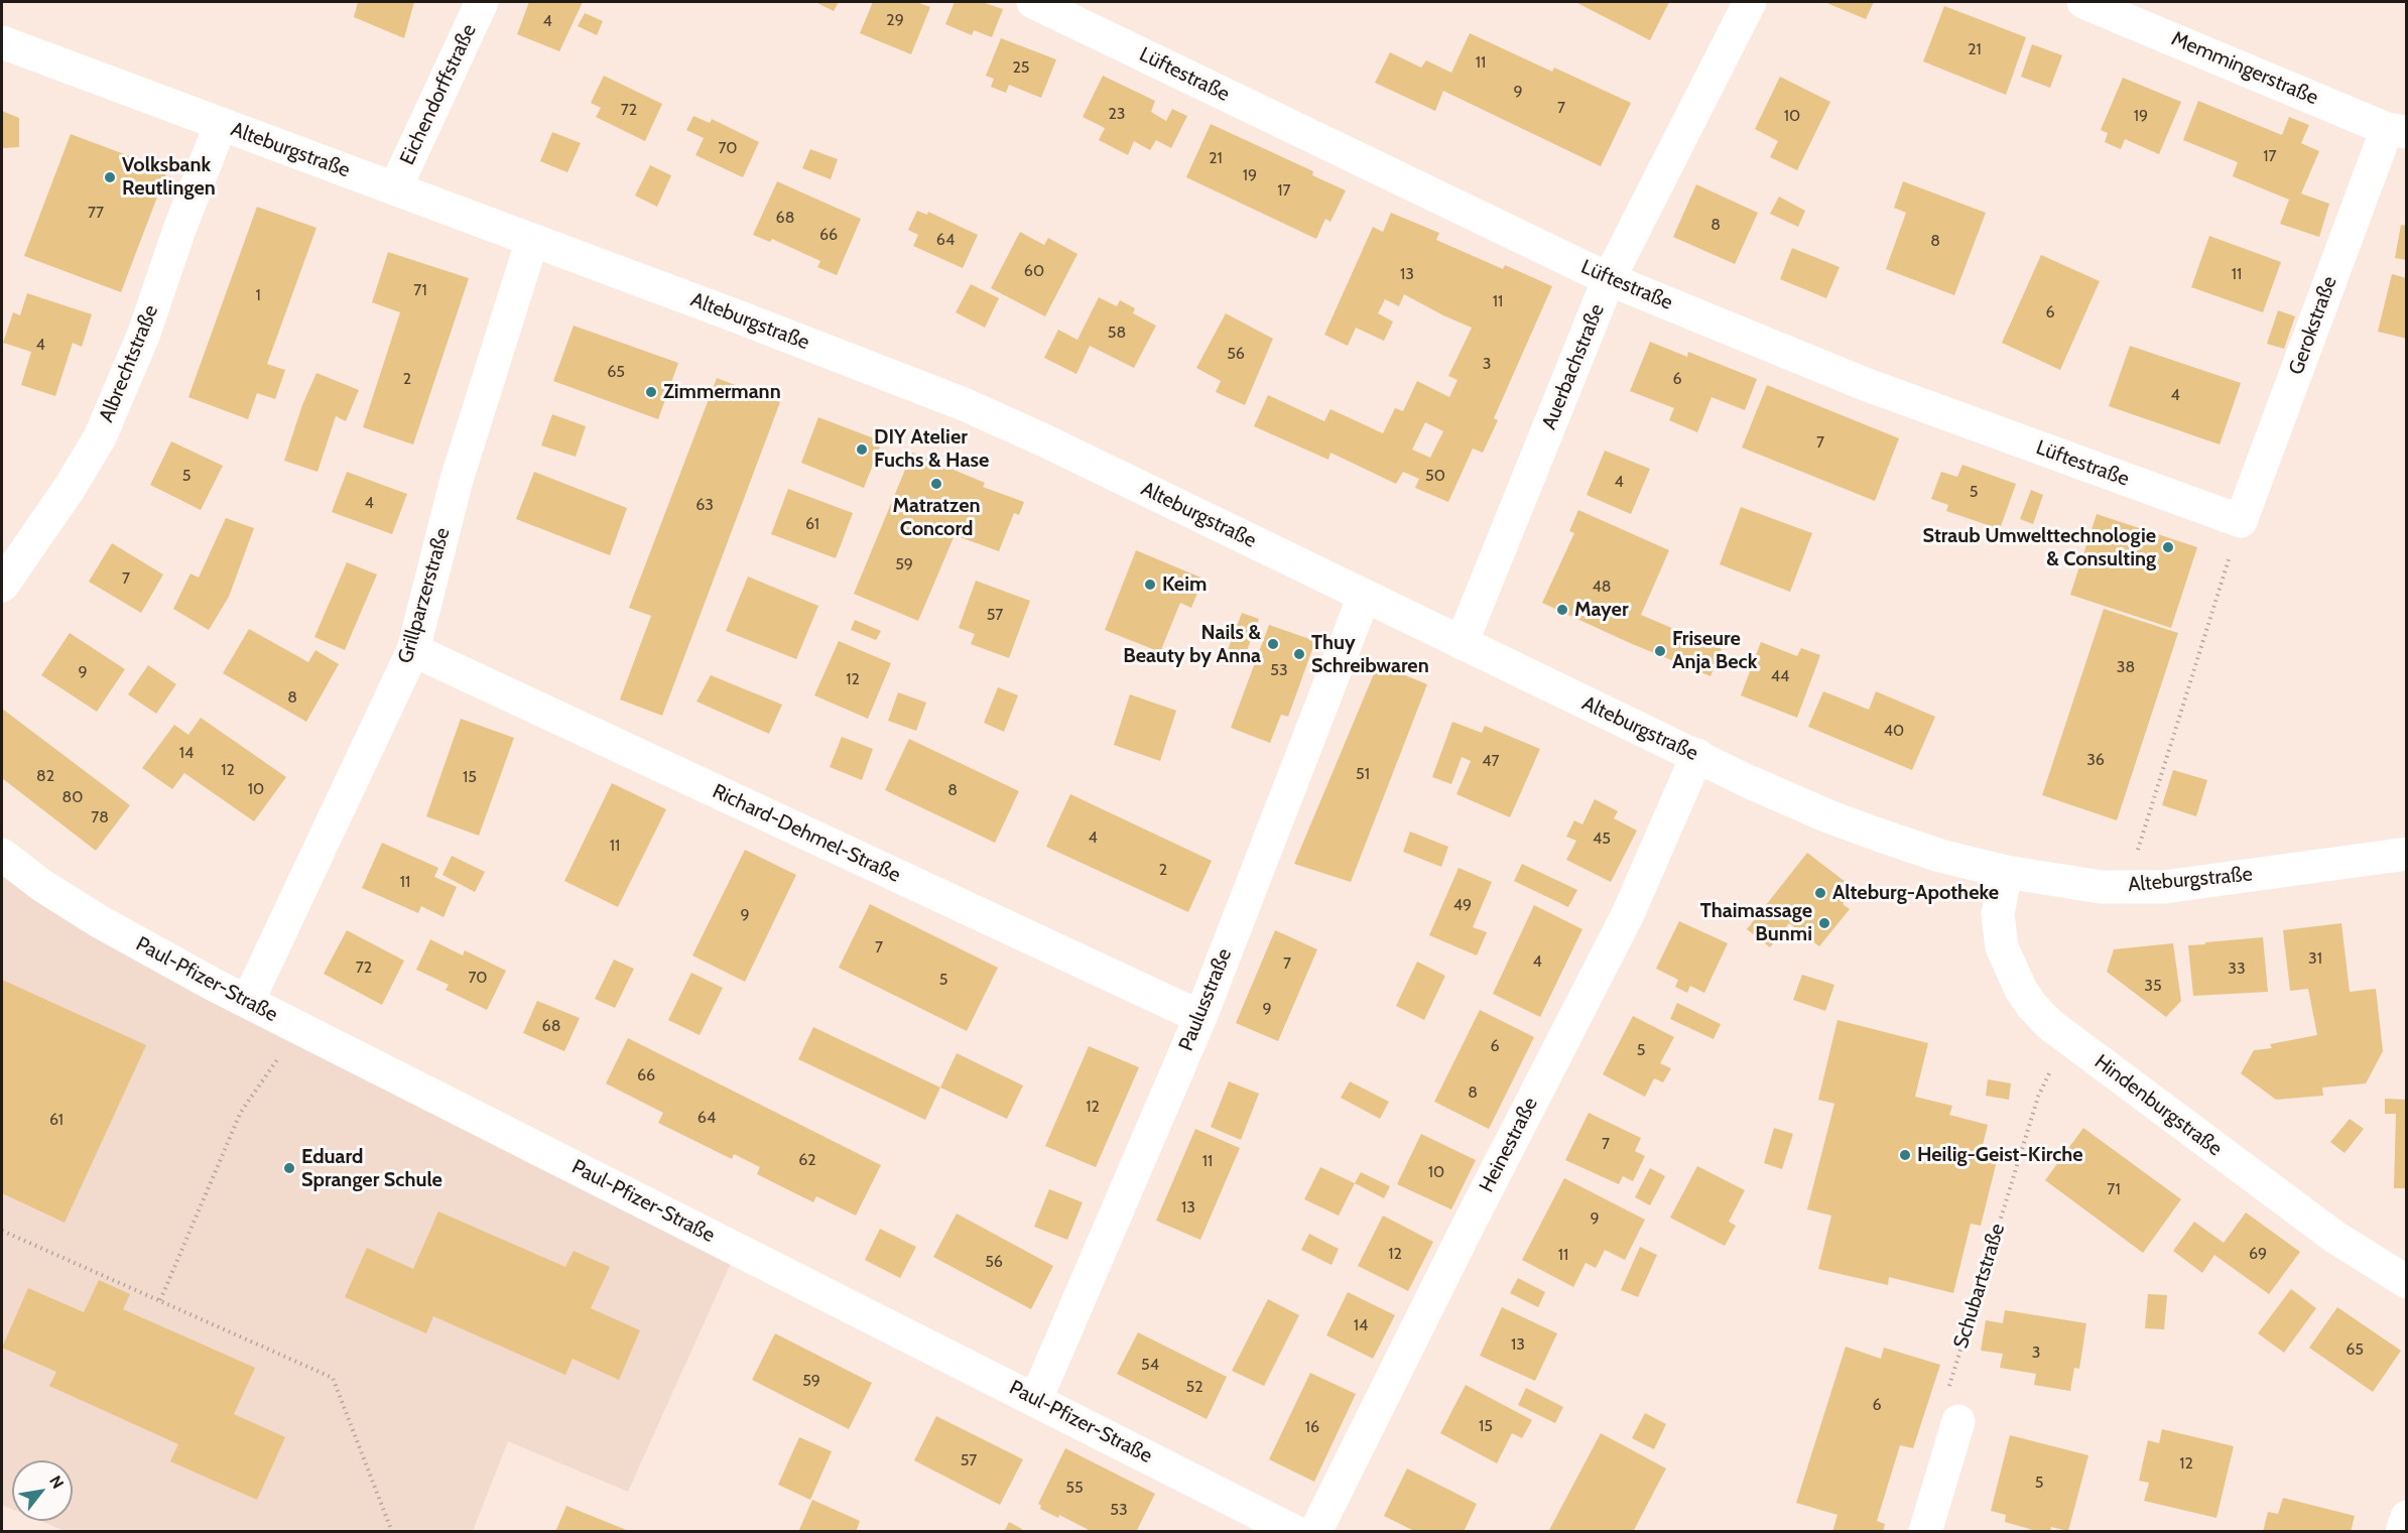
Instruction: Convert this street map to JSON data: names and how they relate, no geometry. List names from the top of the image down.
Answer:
{
  "streets": {
    "street": [
      "Memmingerstraße",
      "Lüftestraße",
      "Eichendorffstraße",
      "Alteburgstraße",
      "Gerokstraße",
      "Albrechtstraße",
      "Auerbachstraße",
      "Grillparzerstraße",
      "Richard-Dehmel-Straße",
      "Paul-Pfizer-Straße",
      "Paulusstraße",
      "Hindenburgstraße",
      "Heinestraße"
    ],
    "path": ["Schubartstraße"]
  },
  "crossings": [
    ["Memmingerstraße", "Gerokstraße"],
    ["Lüftestraße", "Gerokstraße"],
    ["Lüftestraße", "Auerbachstraße"],
    ["Eichendorffstraße", "Alteburgstraße"],
    ["Alteburgstraße", "Albrechtstraße"],
    ["Alteburgstraße", "Auerbachstraße"],
    ["Alteburgstraße", "Grillparzerstraße"],
    ["Alteburgstraße", "Paulusstraße"],
    ["Alteburgstraße", "Hindenburgstraße"],
    ["Alteburgstraße", "Heinestraße"],
    ["Grillparzerstraße", "Richard-Dehmel-Straße"],
    ["Grillparzerstraße", "Paul-Pfizer-Straße"],
    ["Richard-Dehmel-Straße", "Paulusstraße"],
    ["Paul-Pfizer-Straße", "Paulusstraße"],
    ["Hindenburgstraße", "Schubartstraße"]
  ],
  "places": [
    "Volksbank Reutlingen",
    "Zimmermann",
    "DIY Atelier Fuchs & Hase",
    "Matratzen Concord",
    "Straub Umwelttechnologie & Consulting",
    "Keim",
    "Mayer",
    "Nails & Beauty by Anna",
    "Friseure Anja Beck",
    "Thuy Schreibwaren",
    "Alteburg-Apotheke",
    "Thaimassage Bunmi",
    "Heilig-Geist-Kirche",
    "Eduard Spranger Schule"
  ],
  "house_numbers": [
    "29",
    "4",
    "21",
    "11",
    "25",
    "9",
    "7",
    "72",
    "23",
    "10",
    "19",
    "70",
    "17",
    "21",
    "19",
    "17",
    "77",
    "68",
    "8",
    "66",
    "64",
    "8",
    "60",
    "13",
    "11",
    "71",
    "1",
    "11",
    "6",
    "58",
    "4",
    "56",
    "3",
    "65",
    "2",
    "6",
    "4",
    "7",
    "5",
    "50",
    "4",
    "5",
    "4",
    "63",
    "61",
    "59",
    "7",
    "48",
    "57",
    "38",
    "53",
    "9",
    "44",
    "12",
    "8",
    "40",
    "14",
    "36",
    "47",
    "12",
    "51",
    "82",
    "15",
    "10",
    "8",
    "80",
    "78",
    "4",
    "45",
    "11",
    "2",
    "11",
    "49",
    "9",
    "7",
    "31",
    "4",
    "7",
    "72",
    "33",
    "70",
    "5",
    "35",
    "9",
    "68",
    "6",
    "5",
    "66",
    "8",
    "12",
    "64",
    "61",
    "7",
    "62",
    "11",
    "10",
    "71",
    "13",
    "9",
    "12",
    "69",
    "11",
    "56",
    "14",
    "13",
    "65",
    "3",
    "54",
    "59",
    "52",
    "6",
    "15",
    "16",
    "57",
    "12",
    "5",
    "55",
    "53"
  ],
  "north": "top right"
}
